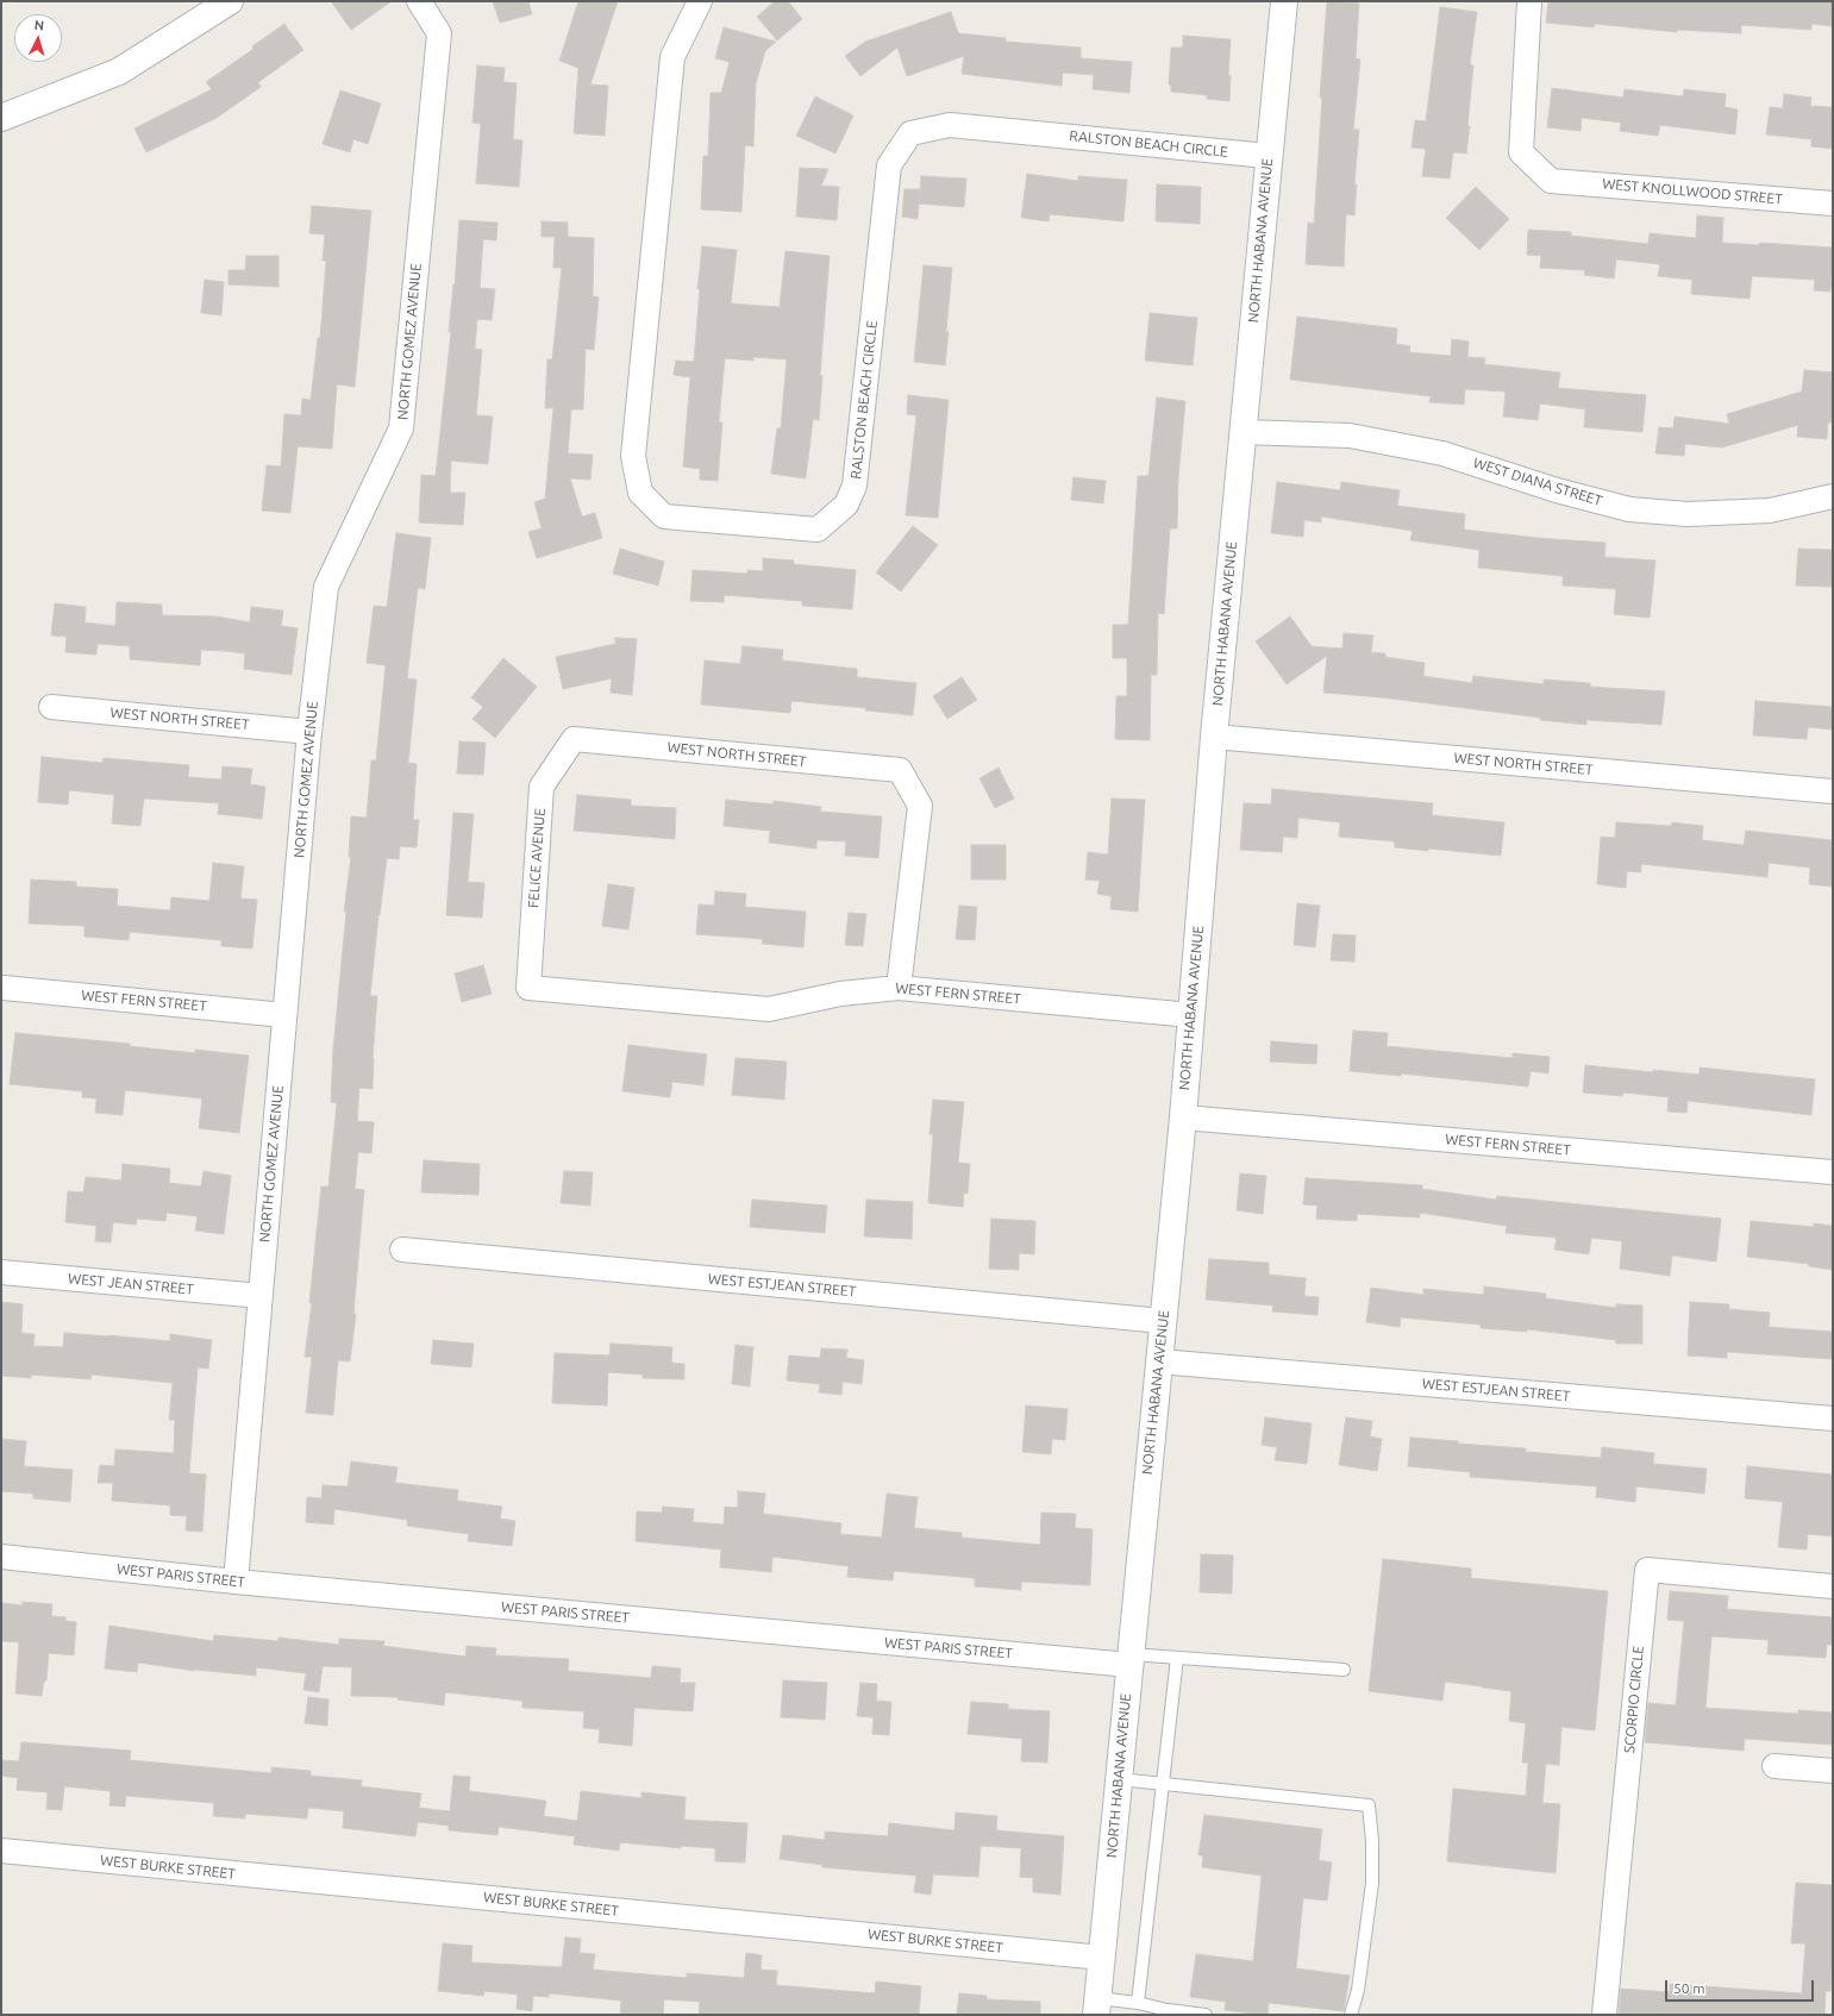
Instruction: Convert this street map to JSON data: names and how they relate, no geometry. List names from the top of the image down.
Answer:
{
  "streets": {
    "street": [
      "RALSTON BEACH CIRCLE",
      "WEST KNOLLWOOD STREET",
      "NORTH HABANA AVENUE",
      "NORTH GOMEZ AVENUE",
      "WEST DIANA STREET",
      "WEST NORTH STREET",
      "FELICE AVENUE",
      "WEST FERN STREET",
      "WEST JEAN STREET",
      "WEST ESTJEAN STREET",
      "WEST PARIS STREET",
      "SCORPIO CIRCLE",
      "WEST BURKE STREET"
    ]
  },
  "crossings": [
    ["RALSTON BEACH CIRCLE", "NORTH HABANA AVENUE"],
    ["NORTH HABANA AVENUE", "WEST DIANA STREET"],
    ["NORTH HABANA AVENUE", "WEST NORTH STREET"],
    ["NORTH HABANA AVENUE", "WEST FERN STREET"],
    ["NORTH HABANA AVENUE", "WEST ESTJEAN STREET"],
    ["NORTH HABANA AVENUE", "WEST PARIS STREET"],
    ["NORTH HABANA AVENUE", "WEST BURKE STREET"],
    ["NORTH GOMEZ AVENUE", "WEST NORTH STREET"],
    ["NORTH GOMEZ AVENUE", "WEST FERN STREET"],
    ["NORTH GOMEZ AVENUE", "WEST JEAN STREET"],
    ["NORTH GOMEZ AVENUE", "WEST PARIS STREET"],
    ["WEST NORTH STREET", "FELICE AVENUE"],
    ["WEST NORTH STREET", "WEST FERN STREET"],
    ["FELICE AVENUE", "WEST FERN STREET"]
  ],
  "scale_bar": "50 m",
  "north": "top"
}
